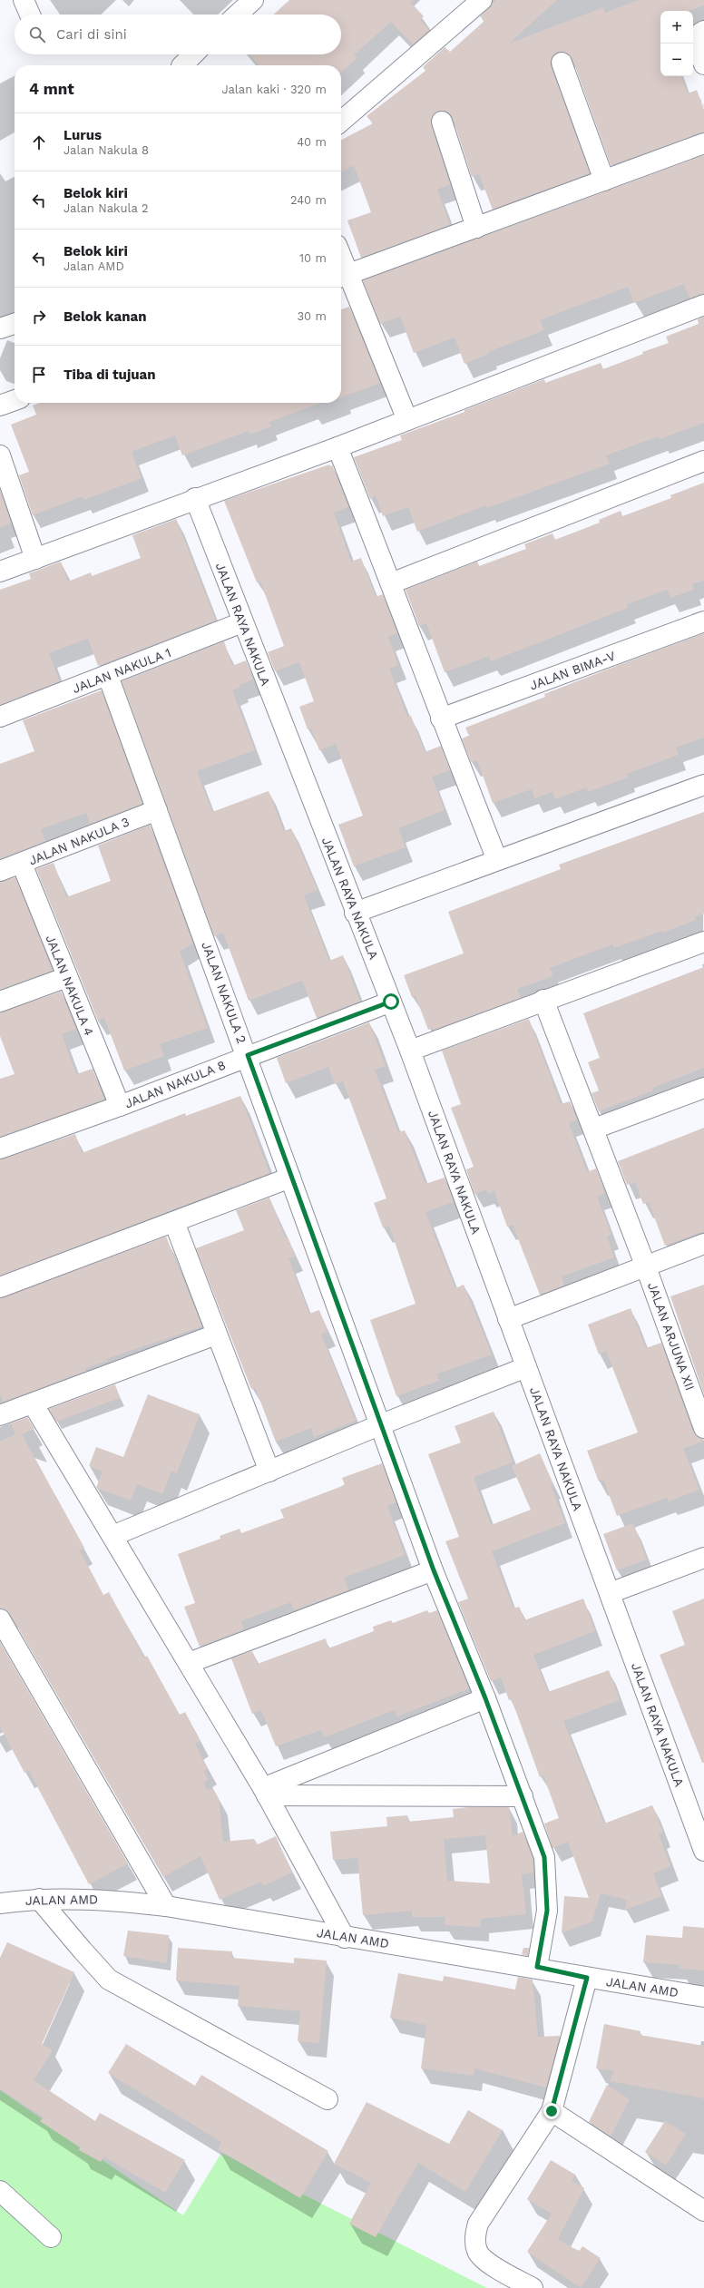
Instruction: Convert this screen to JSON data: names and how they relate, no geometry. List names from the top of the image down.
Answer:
{
  "streets": {
    "street": [
      "JALAN RAYA NAKULA",
      "JALAN NAKULA 1",
      "JALAN BIMA-V",
      "JALAN NAKULA 3",
      "JALAN NAKULA 4",
      "JALAN NAKULA 2",
      "JALAN NAKULA 8",
      "JALAN ARJUNA XII",
      "JALAN AMD"
    ]
  },
  "crossings": [
    ["JALAN RAYA NAKULA", "JALAN NAKULA 1"],
    ["JALAN RAYA NAKULA", "JALAN NAKULA 8"],
    ["JALAN NAKULA 1", "JALAN NAKULA 2"],
    ["JALAN NAKULA 3", "JALAN NAKULA 4"],
    ["JALAN NAKULA 3", "JALAN NAKULA 2"],
    ["JALAN NAKULA 4", "JALAN NAKULA 8"],
    ["JALAN NAKULA 2", "JALAN NAKULA 8"],
    ["JALAN NAKULA 2", "JALAN AMD"]
  ],
  "page": {
    "map_buttons": ["+", "−"],
    "search": "Cari di sini",
    "heading": ["4 mnt", "Jalan kaki · 320 m"],
    "list": [
      ["Lurus", "Jalan Nakula 8", "40 m"],
      ["Belok kiri", "Jalan Nakula 2", "240 m"],
      ["Belok kiri", "Jalan AMD", "10 m"],
      ["Belok kanan", "30 m"],
      "Tiba di tujuan"
    ]
  }
}
